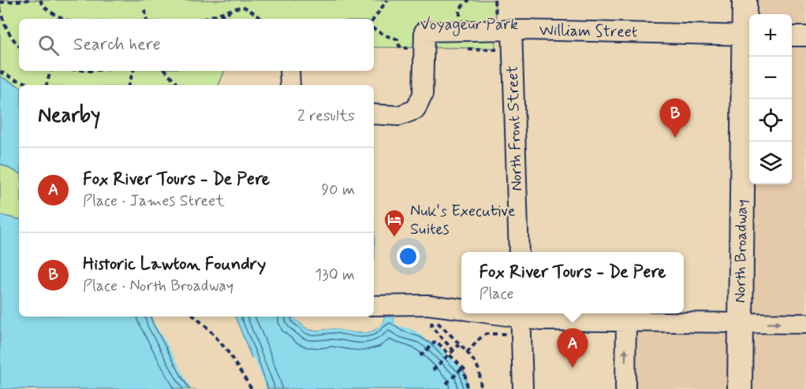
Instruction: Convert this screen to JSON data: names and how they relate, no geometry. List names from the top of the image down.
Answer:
{
  "streets": {
    "main road": ["North Broadway"],
    "street": ["William Street", "North Front Street"]
  },
  "crossings": [
    ["William Street", "North Front Street"],
    ["William Street", "North Broadway"]
  ],
  "parks": ["Voyageur Park"],
  "places": {
    "hotel": ["Nuk's Executive Suites"]
  },
  "page": {
    "map_buttons": ["+", "−"],
    "search": "Search here",
    "heading": ["Nearby", "2 results"],
    "pins": ["B", "A"],
    "list": [
      {
        "mark": "A",
        "name": "Fox River Tours - De Pere",
        "note": "Place · James Street",
        "value": "90 m"
      },
      {
        "mark": "B",
        "name": "Historic Lawton Foundry",
        "note": "Place · North Broadway",
        "value": "130 m"
      }
    ],
    "popup": ["Fox River Tours - De Pere", "Place"]
  }
}
